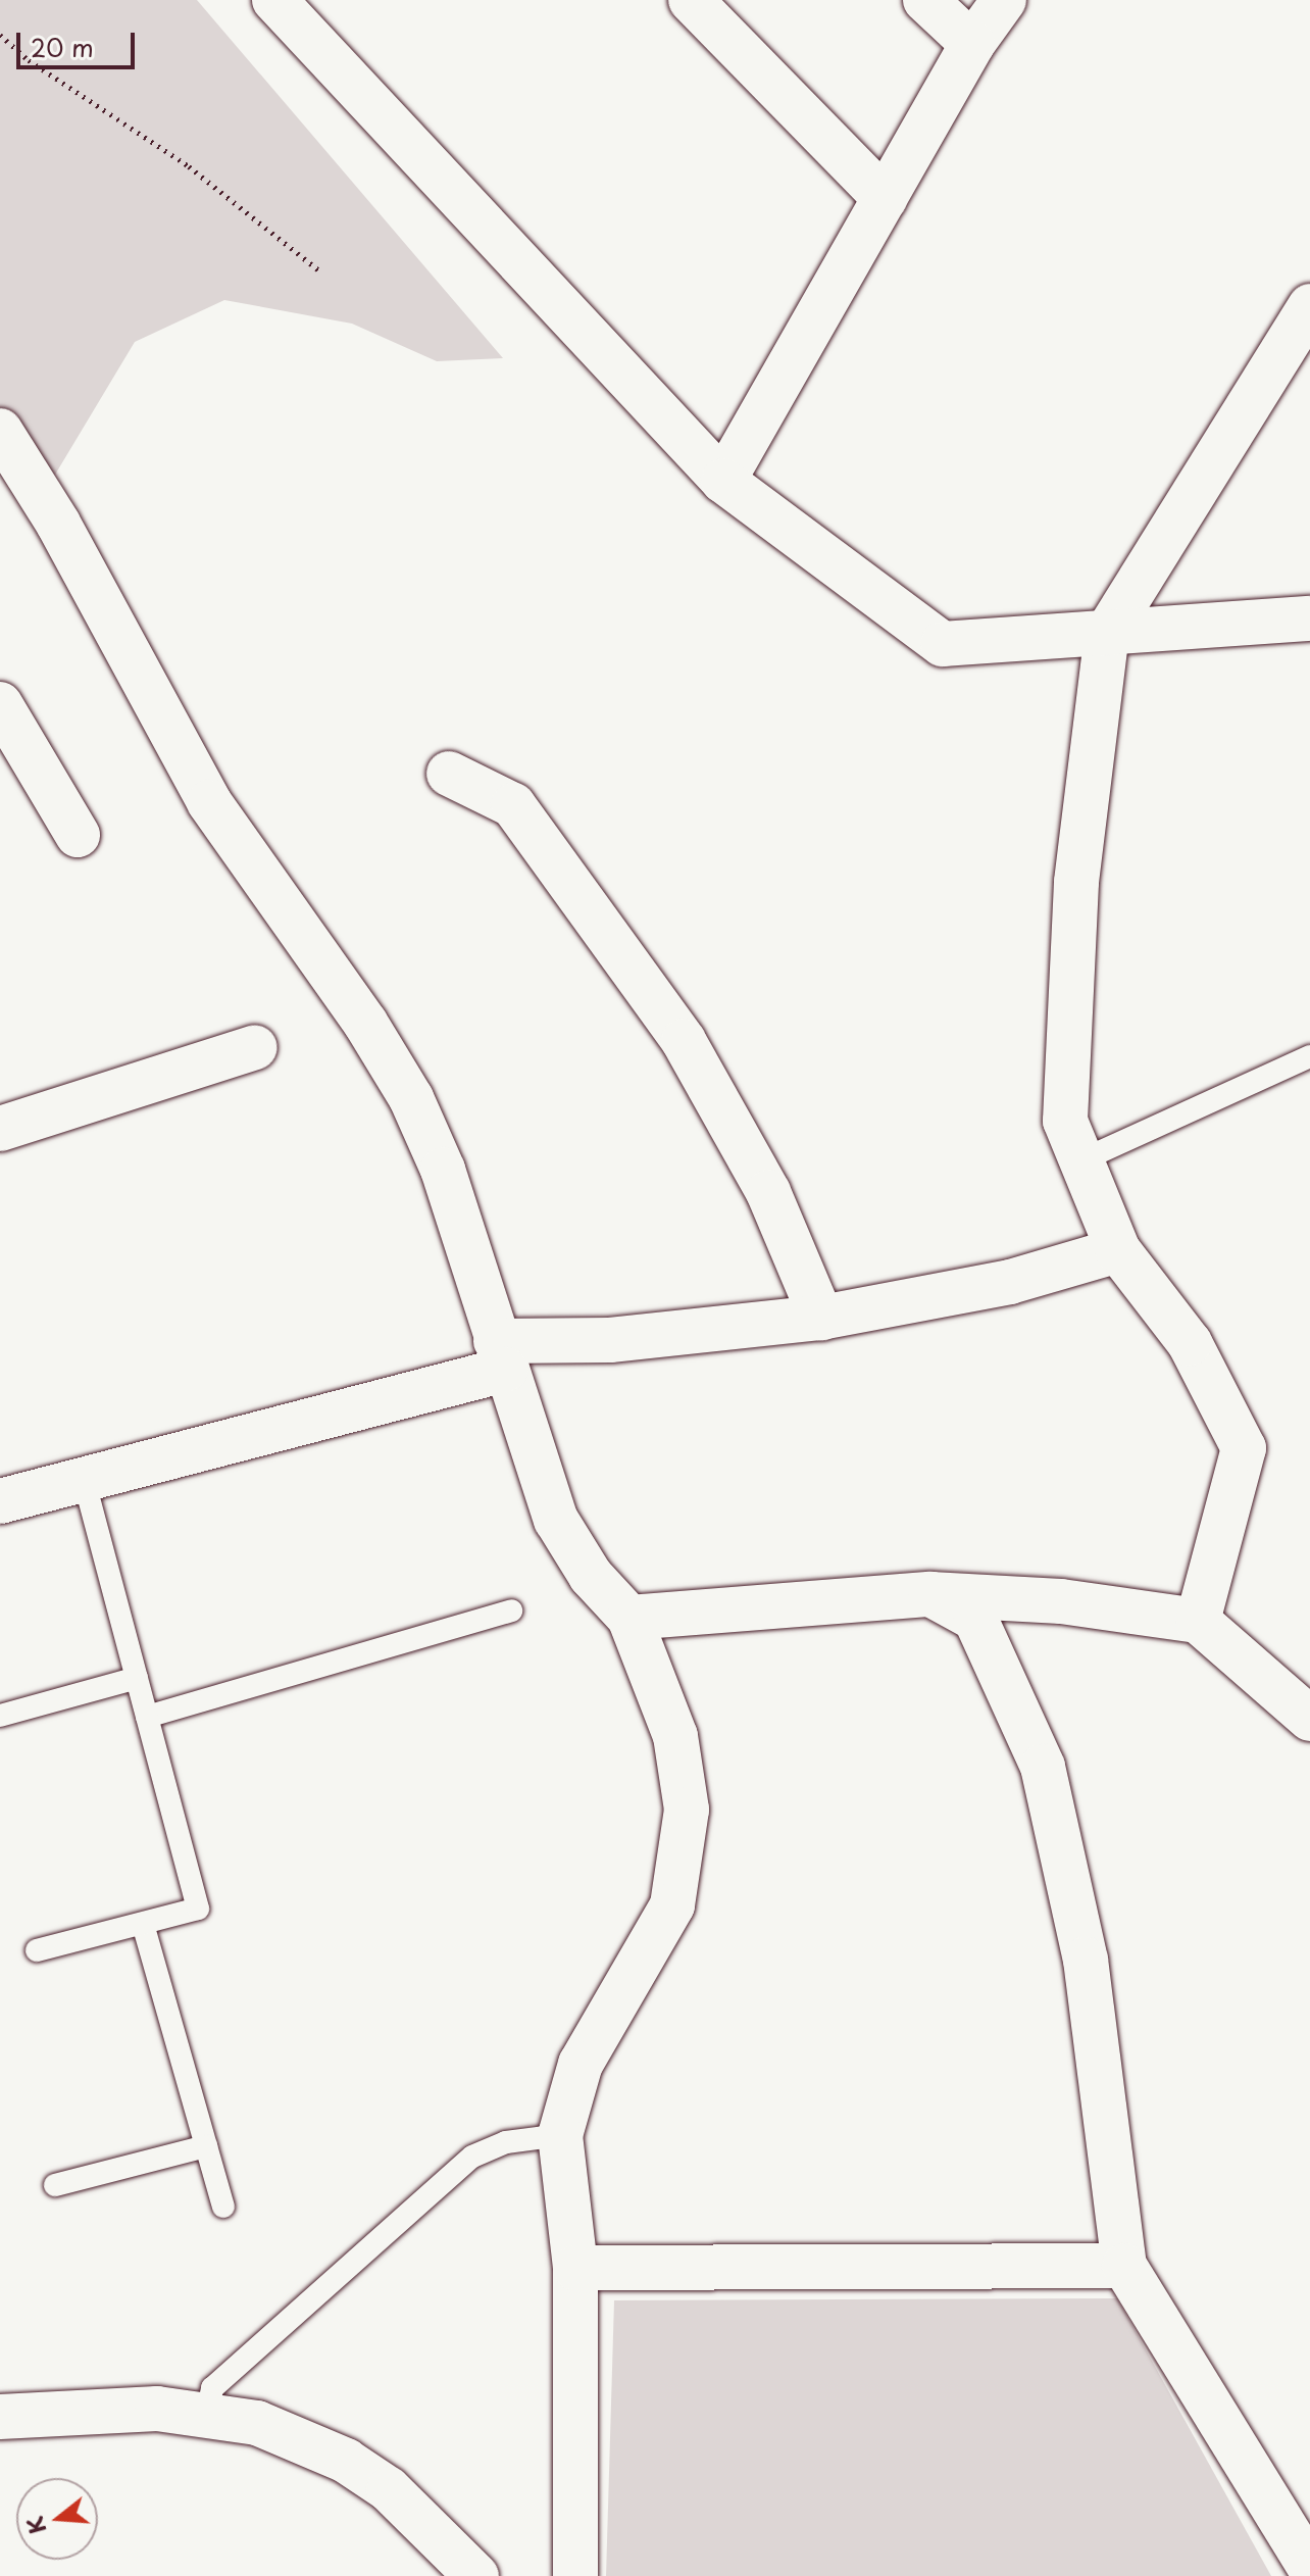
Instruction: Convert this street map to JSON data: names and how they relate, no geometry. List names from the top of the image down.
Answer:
{
  "scale_bar": "20 m",
  "north": "left"
}
